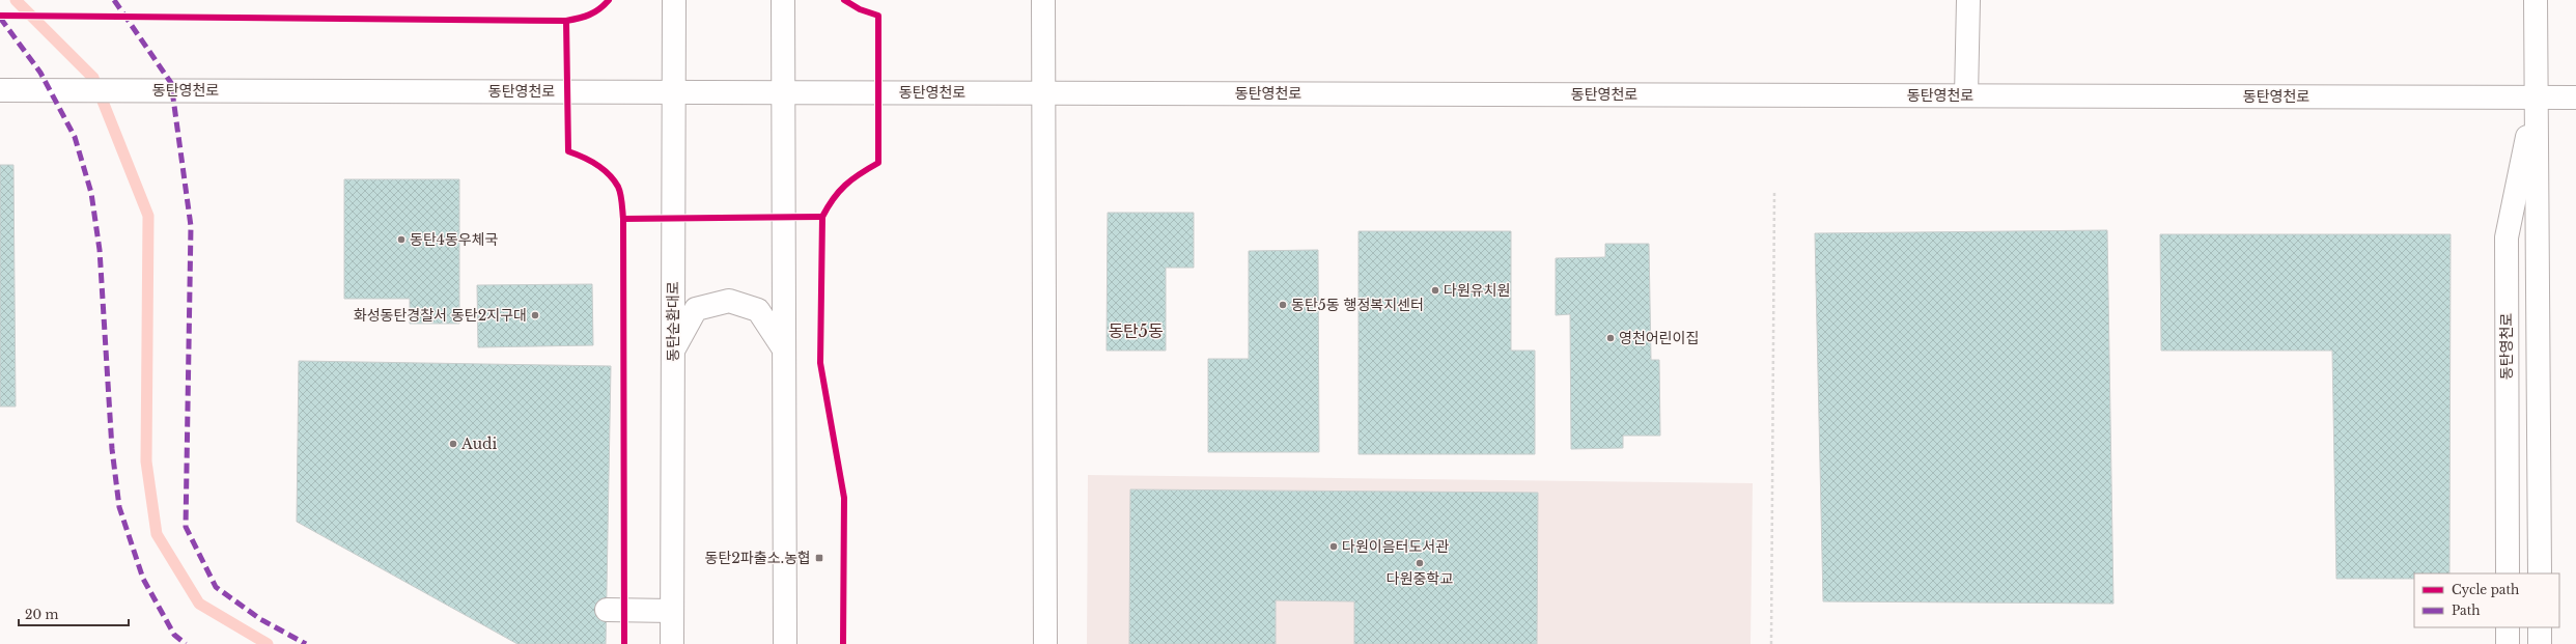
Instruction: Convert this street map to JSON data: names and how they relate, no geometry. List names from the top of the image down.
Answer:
{
  "streets": {
    "street": ["동탄영천로", "동탄순환대로"]
  },
  "crossings": [
    ["동탄영천로", "동탄순환대로"]
  ],
  "districts": ["동탄5동"],
  "places": {
    "other": [
      "동탄4동우체국",
      "다원유치원",
      "동탄5동 행정복지센터",
      "화성동탄경찰서 동탄2지구대",
      "영천어린이집",
      "Audi",
      "다원이음터도서관",
      "다원중학교"
    ],
    "transit": ["동탄2파출소.농협"]
  },
  "legend": ["Cycle path", "Path"],
  "scale_bar": "20 m"
}
